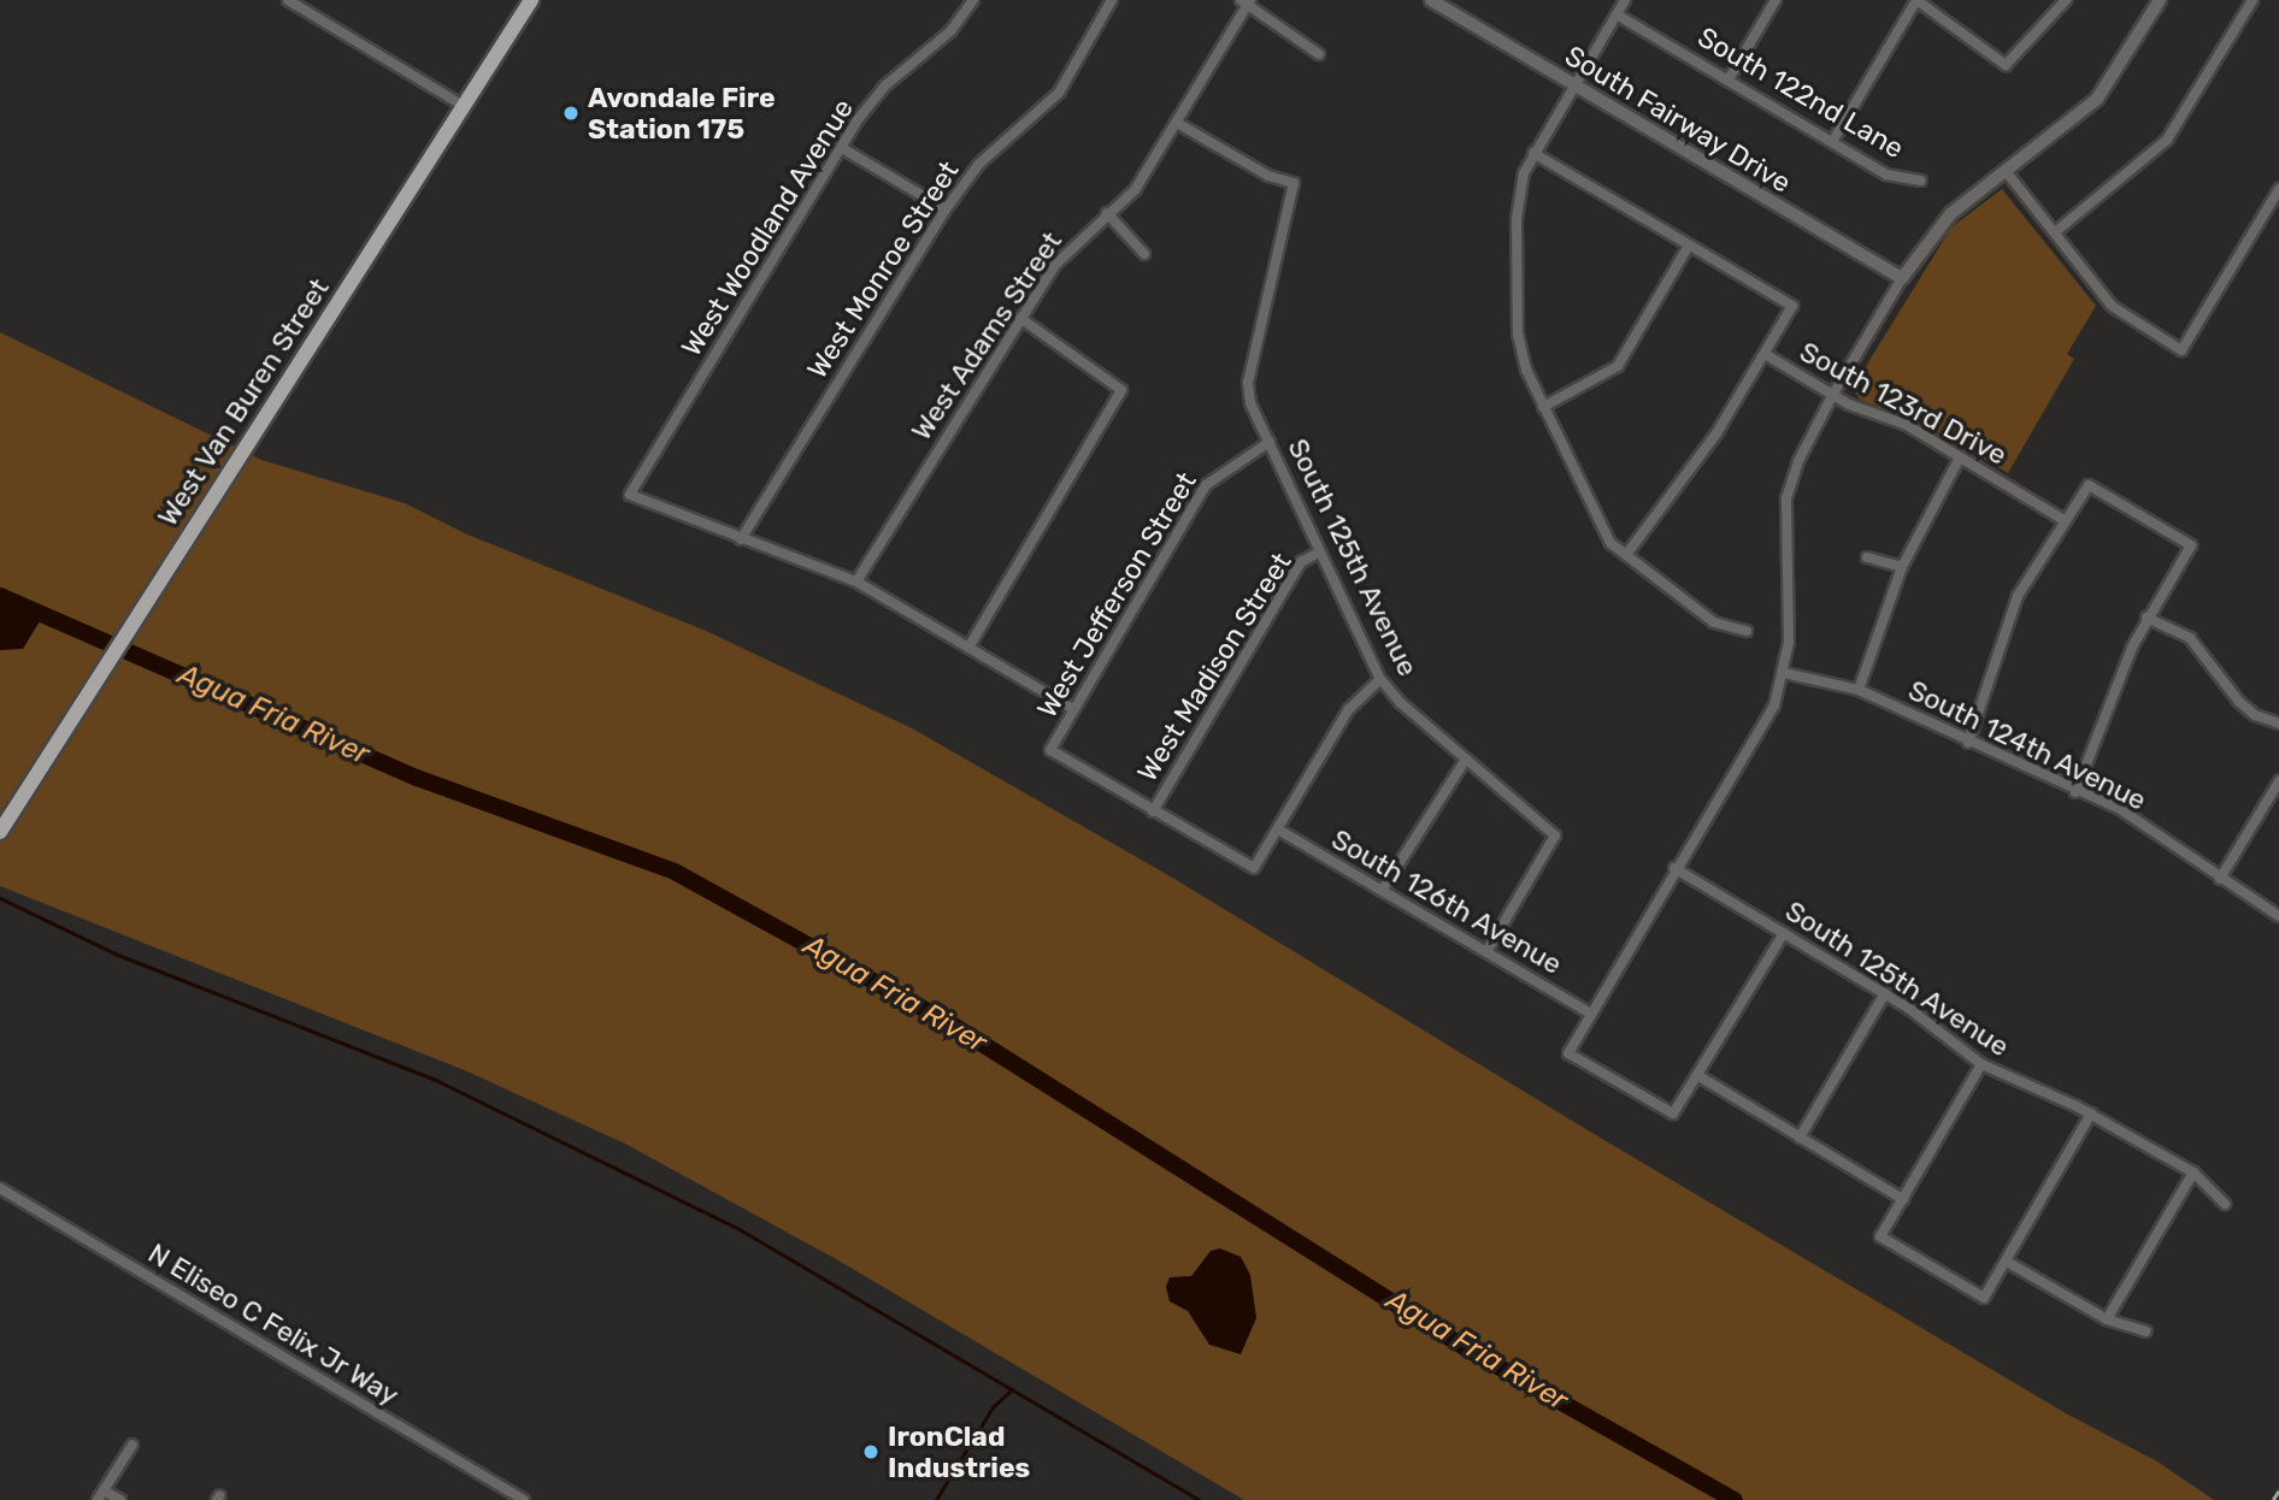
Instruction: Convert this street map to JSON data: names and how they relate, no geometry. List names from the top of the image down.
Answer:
{
  "streets": {
    "main road": ["West Van Buren Street"],
    "street": [
      "South 122nd Lane",
      "South Fairway Drive",
      "West Woodland Avenue",
      "West Monroe Street",
      "West Adams Street",
      "South 123rd Drive",
      "South 125th Avenue",
      "West Jefferson Street",
      "West Madison Street",
      "South 124th Avenue",
      "South 126th Avenue",
      "N Eliseo C Felix Jr Way"
    ]
  },
  "crossings": [
    ["West Woodland Avenue", "West Monroe Street"],
    ["West Adams Street", "South 125th Avenue"],
    ["South 125th Avenue", "West Jefferson Street"],
    ["South 125th Avenue", "West Madison Street"],
    ["South 125th Avenue", "South 126th Avenue"],
    ["West Jefferson Street", "West Madison Street"]
  ],
  "water": ["Agua Fria River"],
  "places": ["Avondale Fire Station 175", "IronClad Industries"]
}
